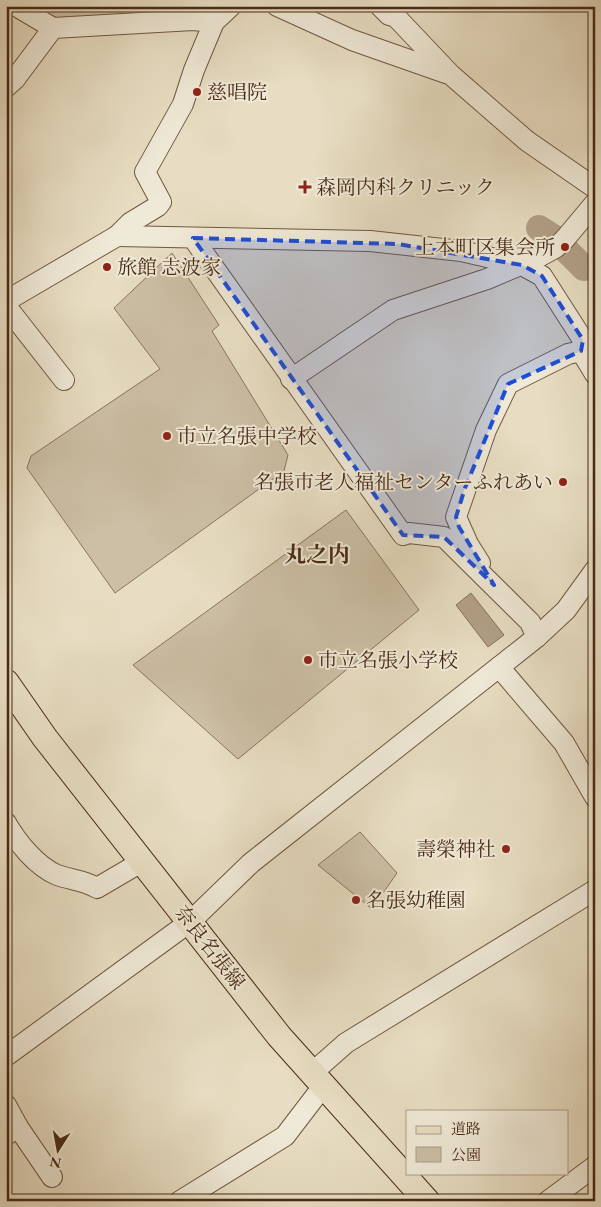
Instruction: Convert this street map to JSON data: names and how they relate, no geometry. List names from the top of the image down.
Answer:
{
  "streets": {
    "main road": ["奈良名張線"]
  },
  "districts": ["丸之内"],
  "places": {
    "other": [
      "慈唱院",
      "上本町区集会所",
      "旅館 志波家",
      "市立名張中学校",
      "名張市老人福祉センターふれあい",
      "市立名張小学校",
      "壽榮神社",
      "名張幼稚園"
    ],
    "health": ["森岡内科クリニック"]
  },
  "legend": ["道路", "公園"],
  "north": "bottom"
}
